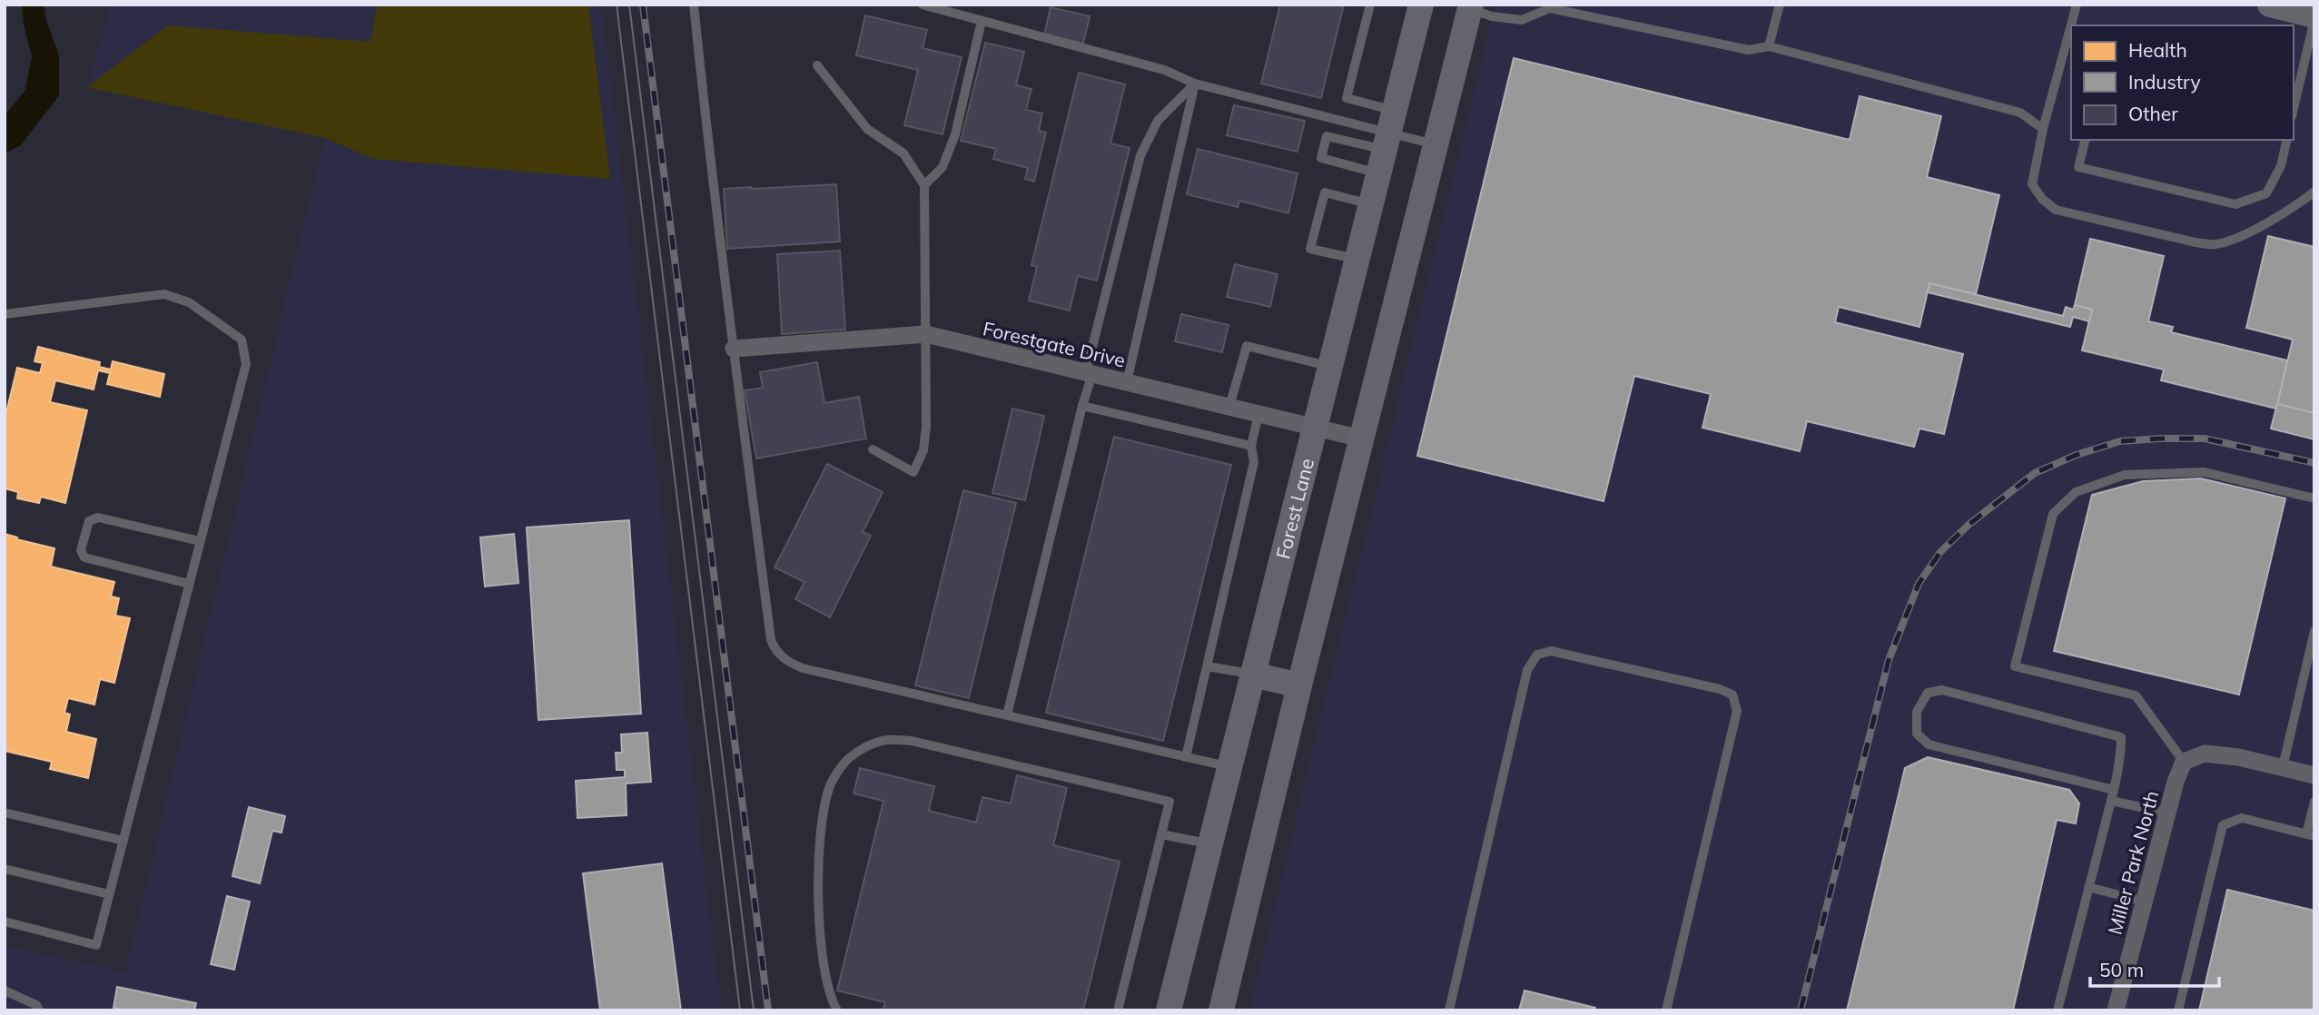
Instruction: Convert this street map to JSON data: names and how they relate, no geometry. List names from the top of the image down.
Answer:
{
  "streets": {
    "main road": ["Forest Lane"],
    "street": ["Forestgate Drive", "Miller Park North"]
  },
  "crossings": [
    ["Forestgate Drive", "Forest Lane"]
  ],
  "legend": ["Health", "Industry", "Other"],
  "scale_bar": "50 m"
}
